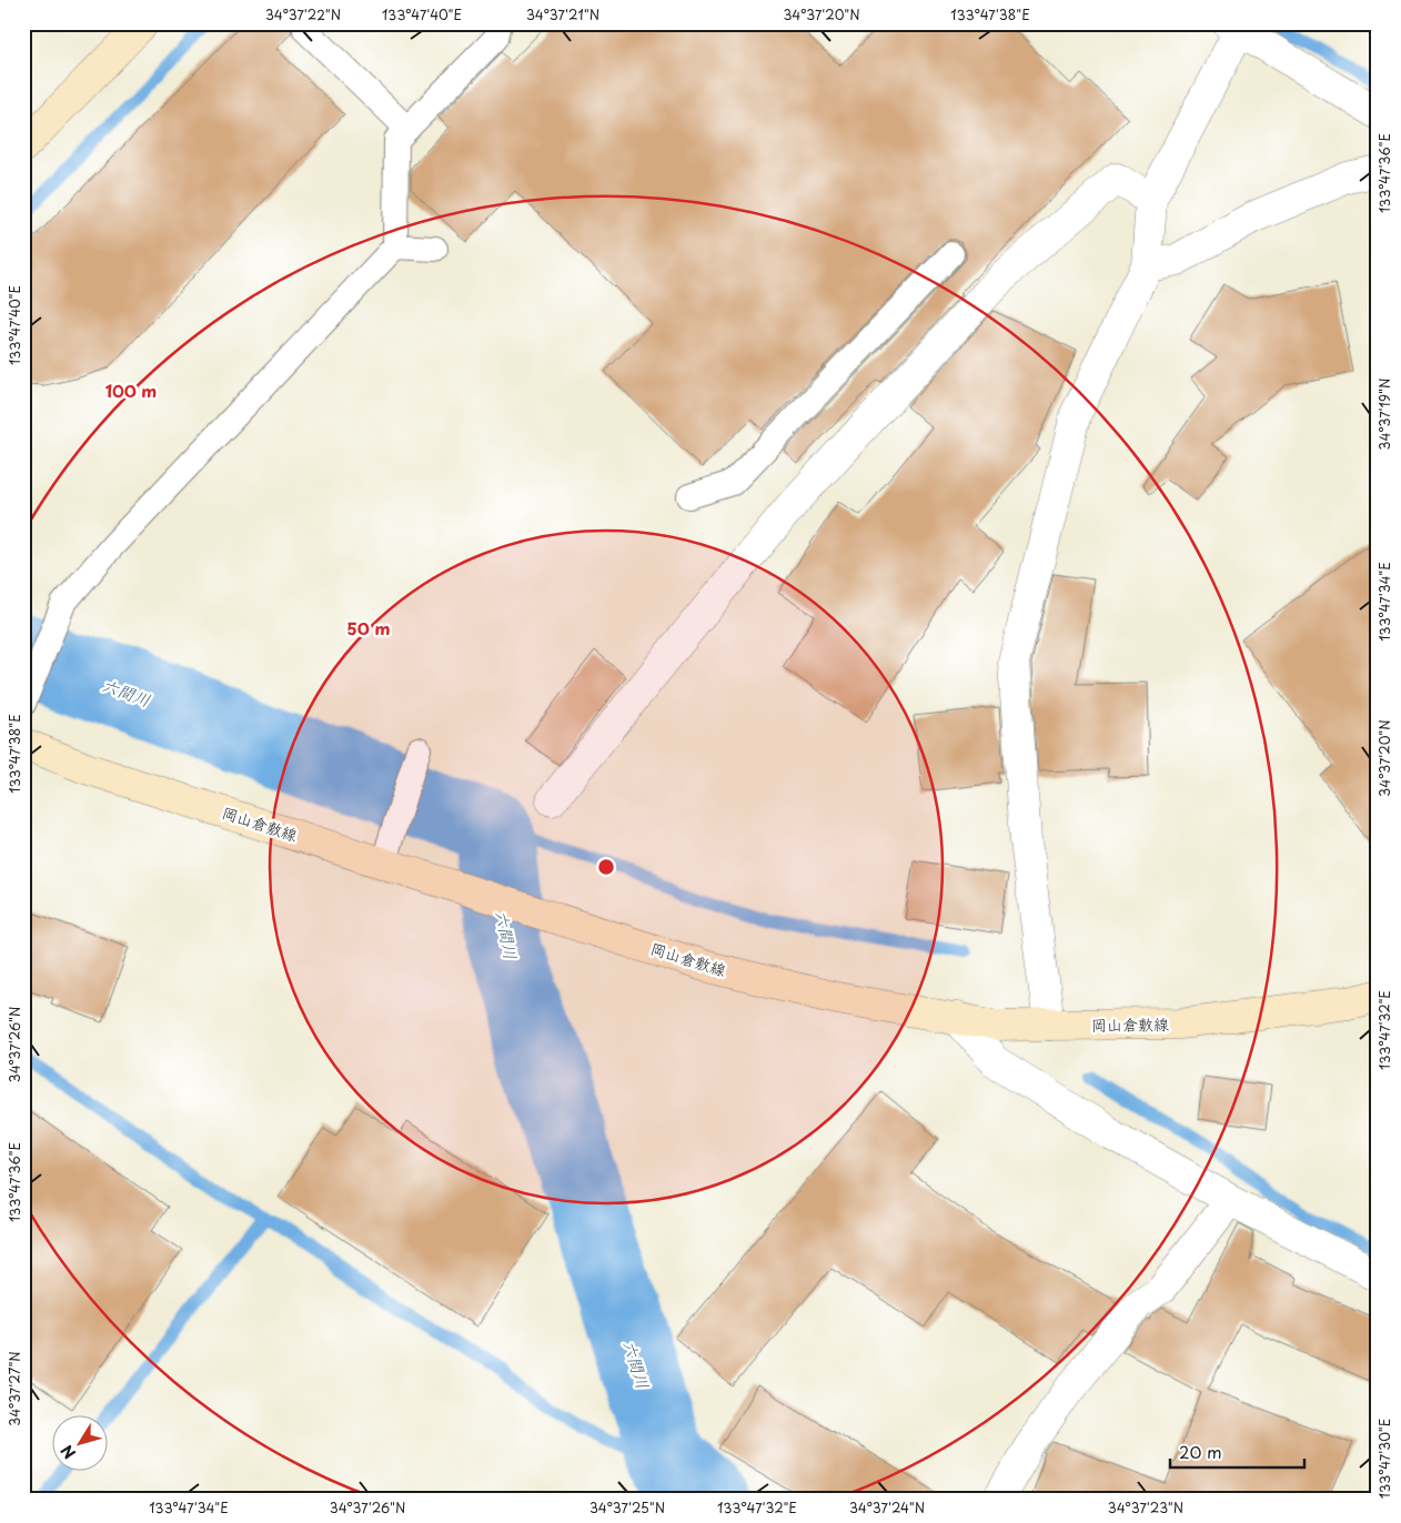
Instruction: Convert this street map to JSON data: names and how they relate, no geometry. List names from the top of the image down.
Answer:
{
  "streets": {
    "main road": ["岡山倉敷線"]
  },
  "water": ["六間川"],
  "scale_bar": "20 m",
  "north": "bottom left",
  "coordinates": [
    "34°37'22\"N",
    "133°47'40\"E",
    "34°37'21\"N",
    "34°37'20\"N",
    "133°47'38\"E",
    "133°47'36\"E",
    "34°37'19\"N",
    "133°47'34\"E",
    "133°47'32\"E",
    "34°37'26\"N",
    "34°37'27\"N",
    "133°47'30\"E",
    "34°37'25\"N",
    "34°37'24\"N",
    "34°37'23\"N"
  ],
  "rings": ["100 m", "50 m"]
}
